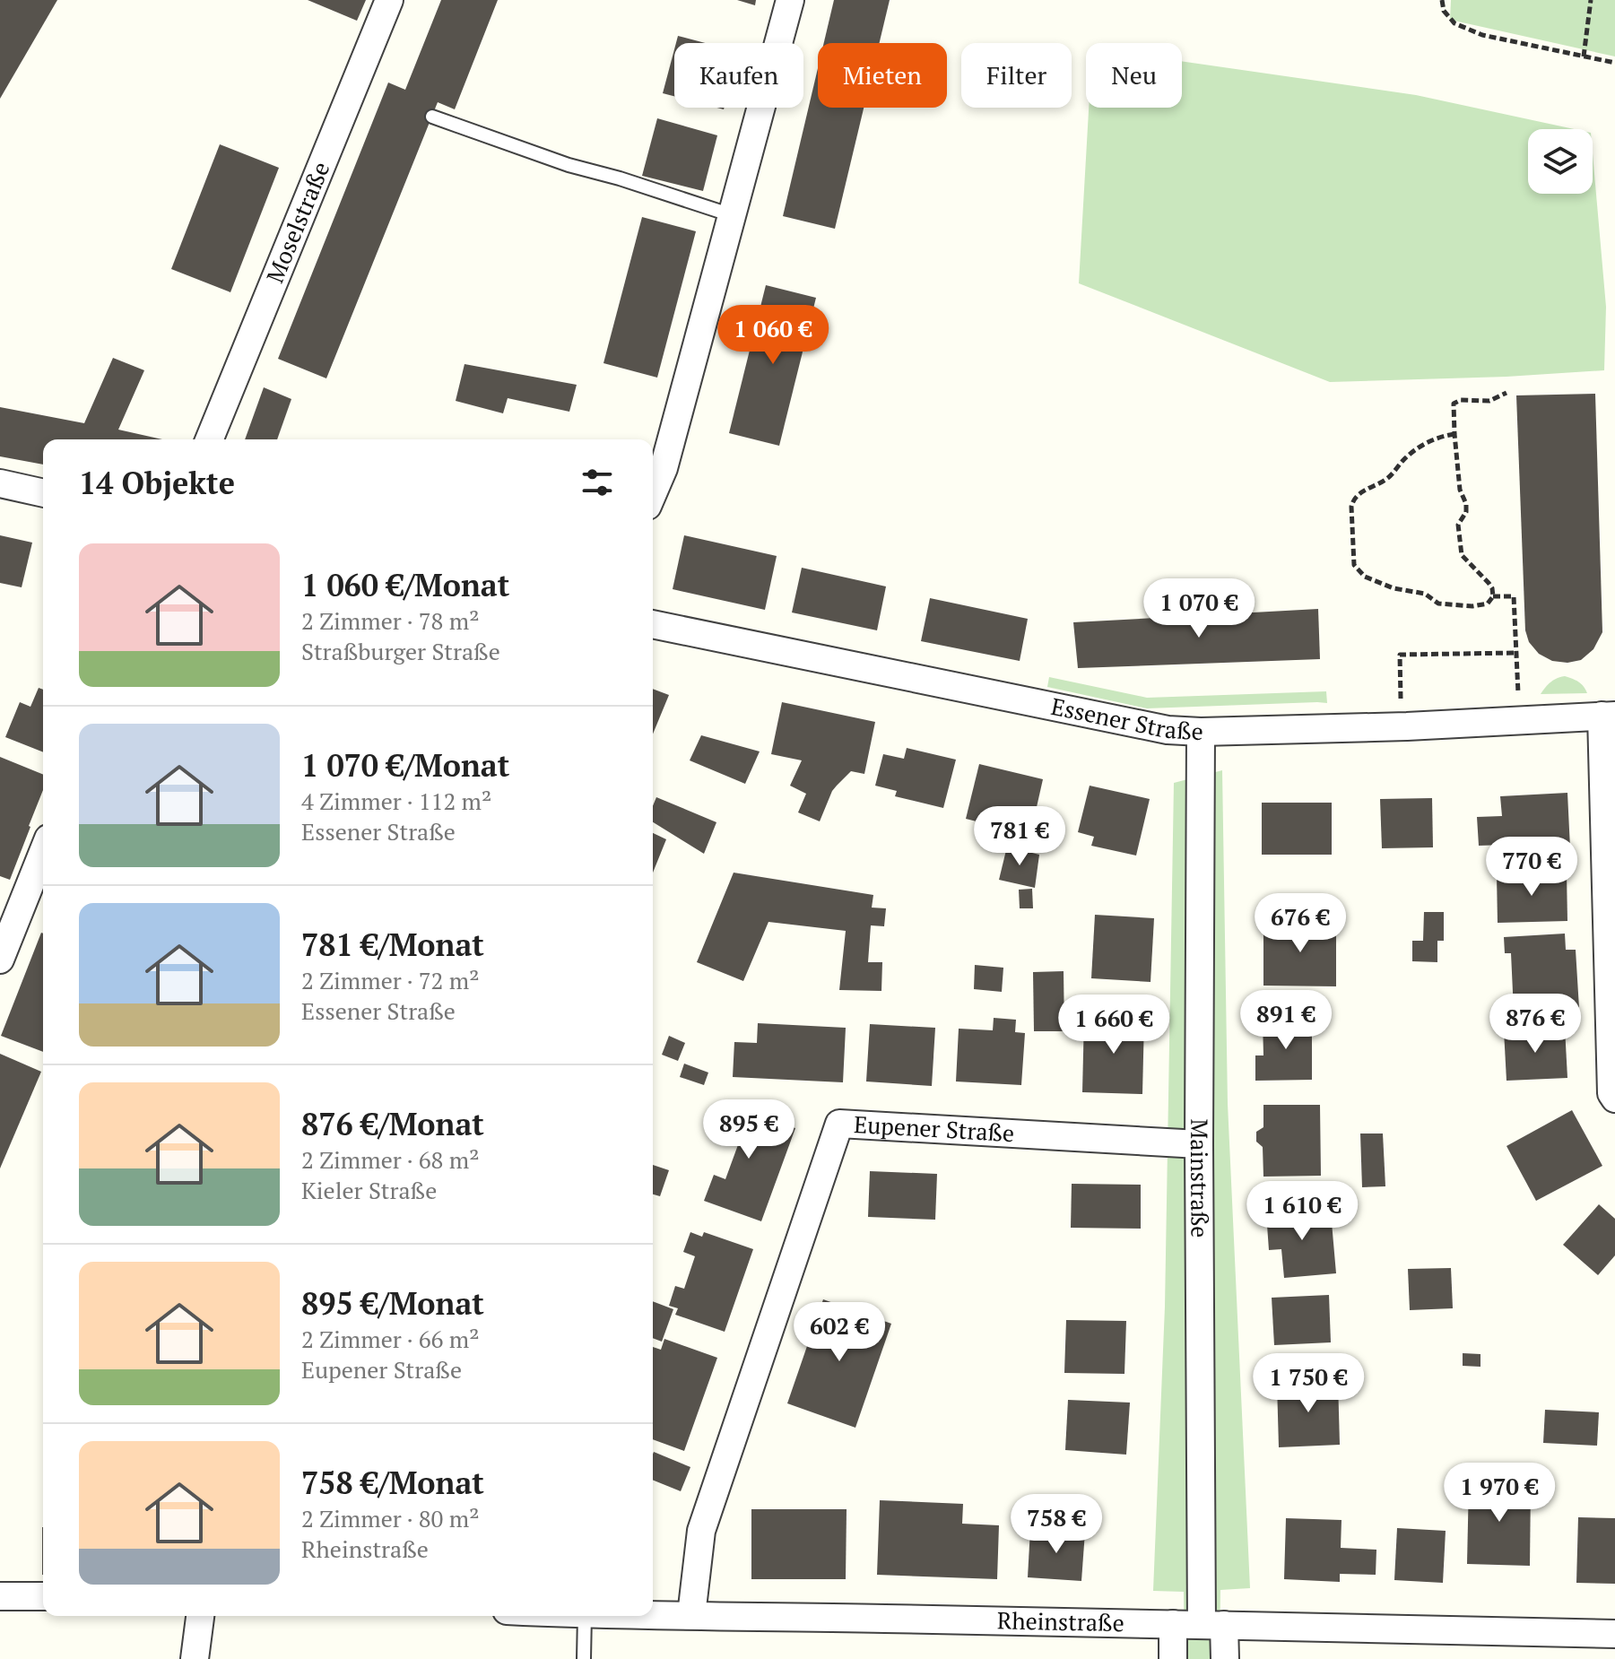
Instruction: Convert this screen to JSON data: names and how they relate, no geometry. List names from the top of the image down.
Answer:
{
  "streets": {
    "street": [
      "Moselstraße",
      "Essener Straße",
      "Eupener Straße",
      "Mainstraße",
      "Rheinstraße"
    ]
  },
  "crossings": [
    ["Essener Straße", "Mainstraße"],
    ["Eupener Straße", "Mainstraße"],
    ["Eupener Straße", "Rheinstraße"],
    ["Mainstraße", "Rheinstraße"]
  ],
  "page": {
    "chip": [
      "Kaufen",
      "Mieten",
      "Filter",
      "Neu"
    ],
    "price": [
      "1 060 €",
      "1 070 €",
      "781 €",
      "770 €",
      "676 €",
      "891 €",
      "876 €",
      "1 660 €",
      "895 €",
      "1 610 €",
      "602 €",
      "1 750 €",
      "1 970 €",
      "758 €"
    ],
    "heading": "14 Objekte",
    "list": [
      {
        "name": "1 060 €/Monat",
        "note": "2 Zimmer · 78 m² · Straßburger Straße"
      },
      {
        "name": "1 070 €/Monat",
        "note": "4 Zimmer · 112 m² · Essener Straße"
      },
      {
        "name": "781 €/Monat",
        "note": "2 Zimmer · 72 m² · Essener Straße"
      },
      {
        "name": "876 €/Monat",
        "note": "2 Zimmer · 68 m² · Kieler Straße"
      },
      {
        "name": "895 €/Monat",
        "note": "2 Zimmer · 66 m² · Eupener Straße"
      },
      {
        "name": "758 €/Monat",
        "note": "2 Zimmer · 80 m² · Rheinstraße"
      }
    ]
  }
}
